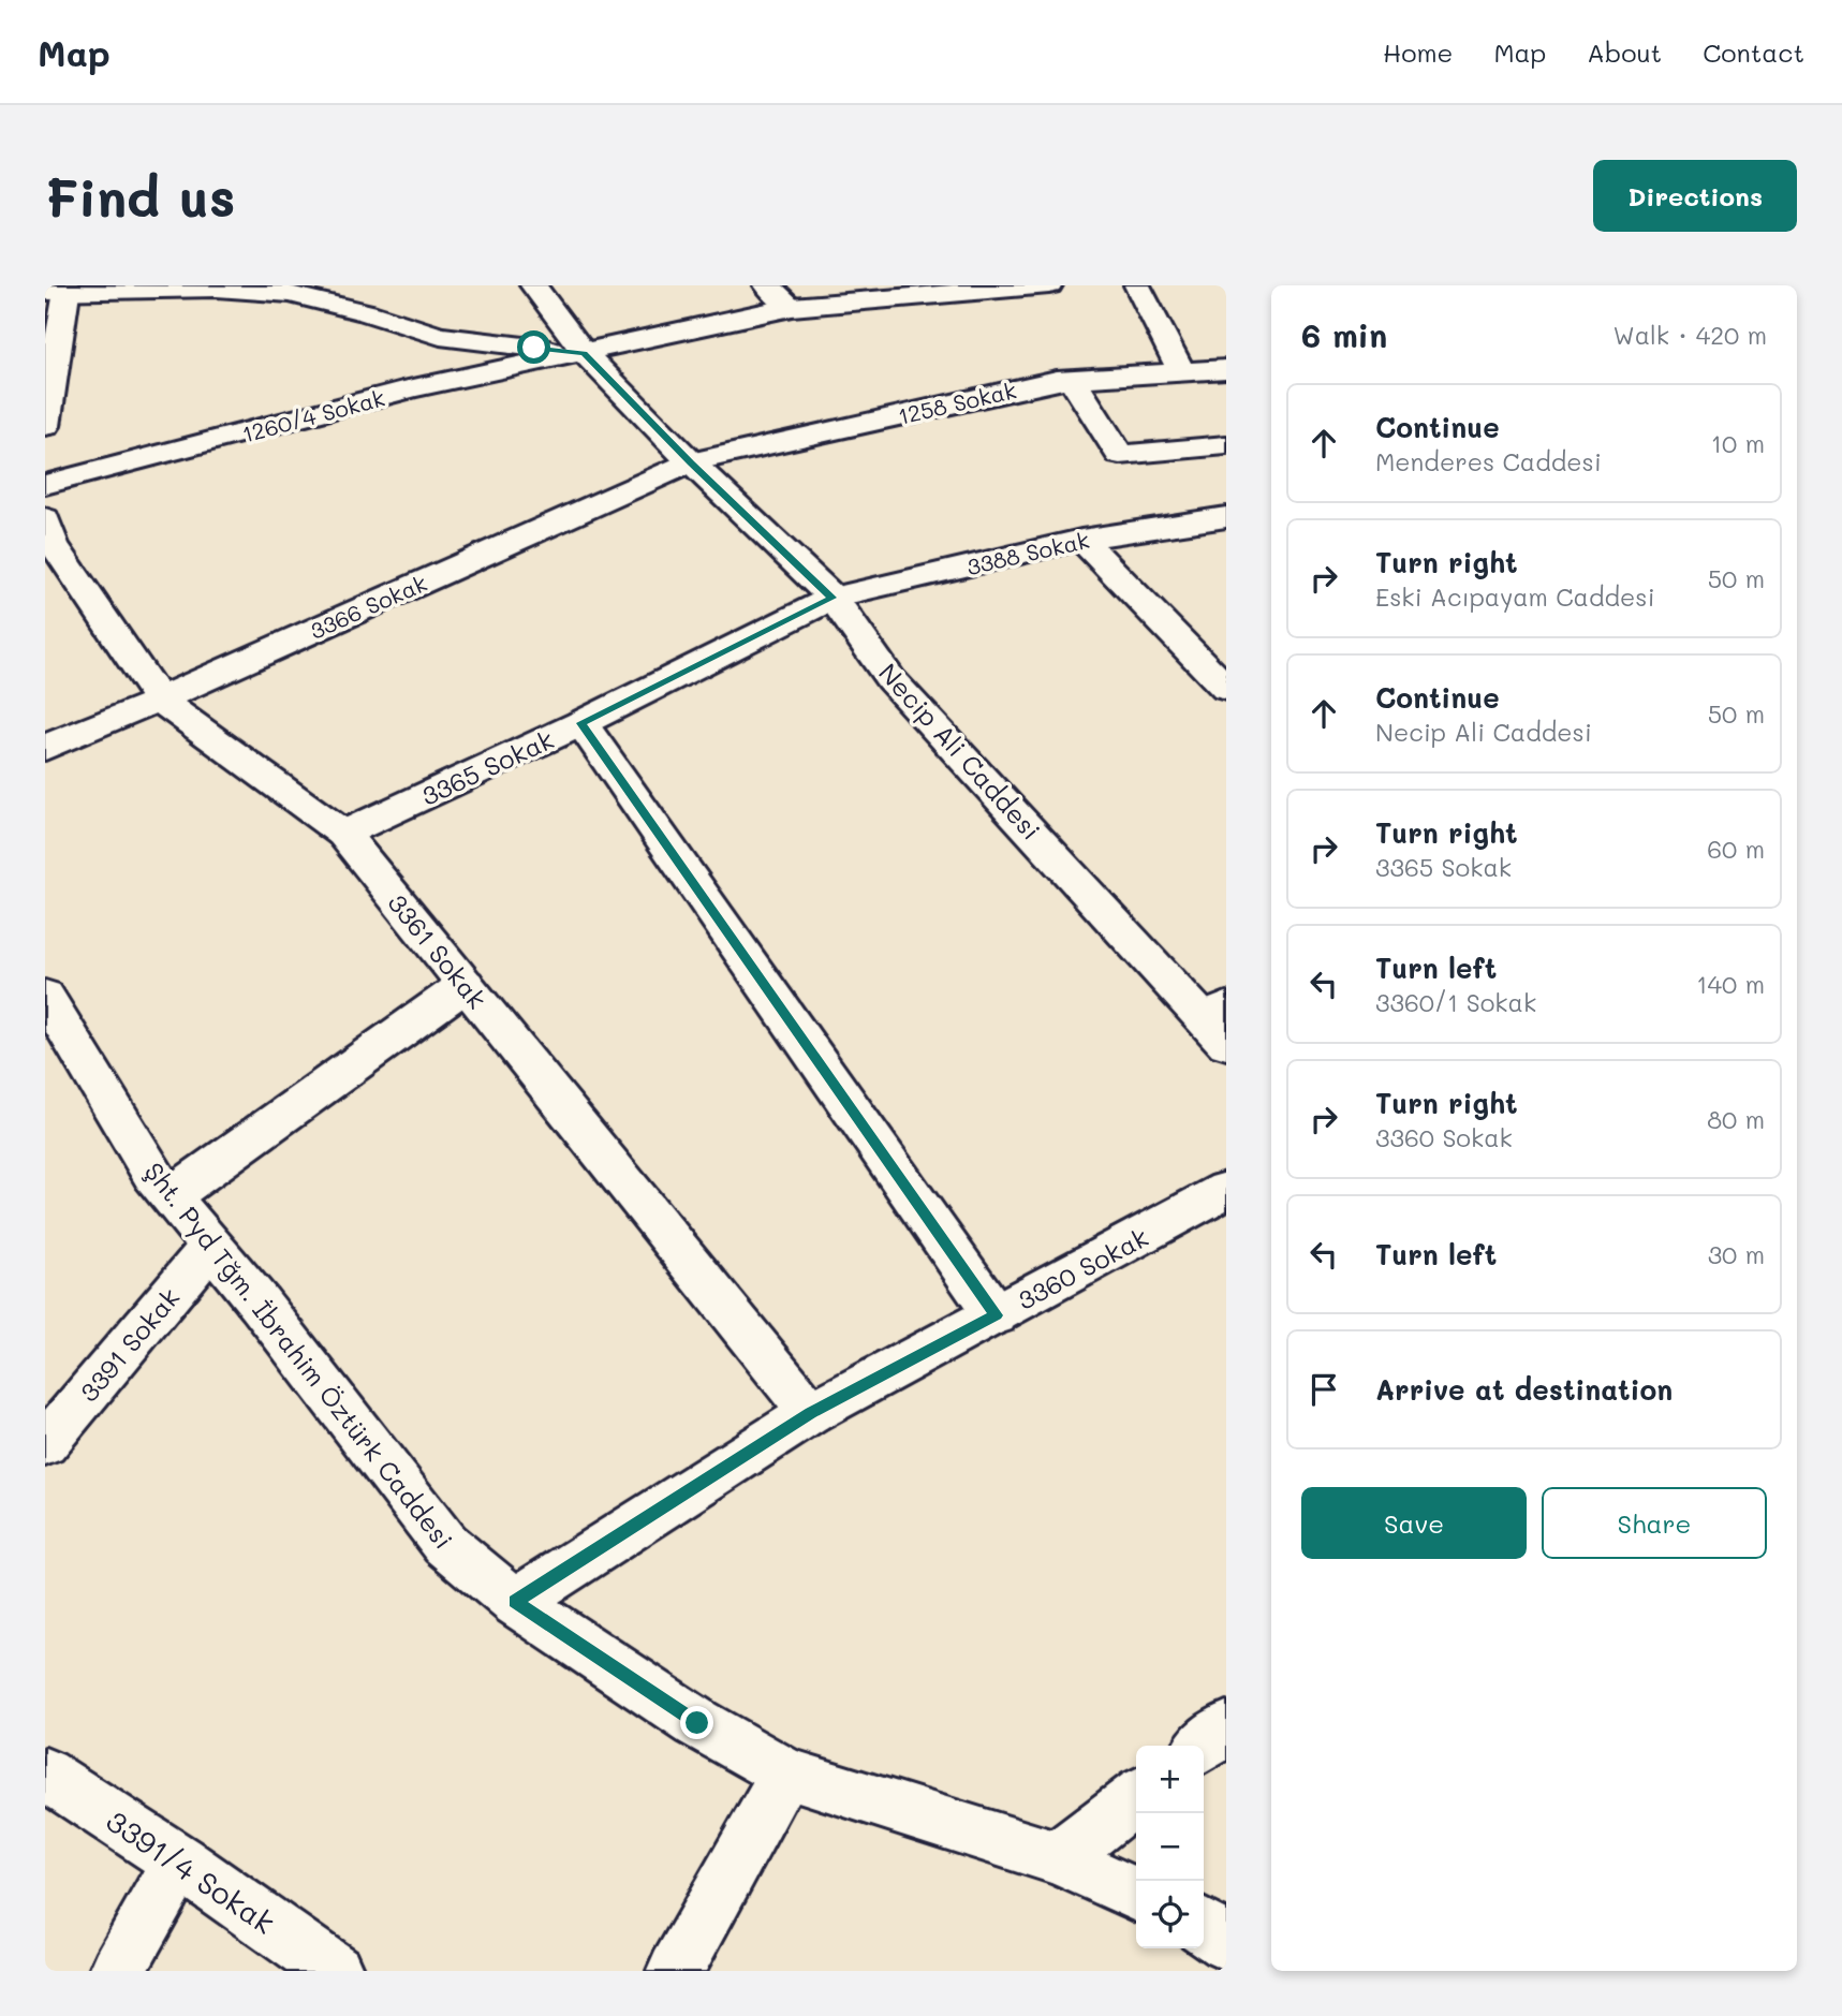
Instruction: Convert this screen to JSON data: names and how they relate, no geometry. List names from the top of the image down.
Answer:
{
  "streets": {
    "street": [
      "1258 Sokak",
      "1260/4 Sokak",
      "3388 Sokak",
      "3366 Sokak",
      "Necip Ali Caddesi",
      "3365 Sokak",
      "3361 Sokak",
      "3360 Sokak",
      "3391 Sokak",
      "Şht. Pyd Tğm. İbrahim Öztürk Caddesi",
      "3391/4 Sokak"
    ]
  },
  "crossings": [
    ["1258 Sokak", "3366 Sokak"],
    ["1258 Sokak", "Necip Ali Caddesi"],
    ["1260/4 Sokak", "Necip Ali Caddesi"],
    ["3388 Sokak", "Necip Ali Caddesi"],
    ["3388 Sokak", "3365 Sokak"],
    ["3366 Sokak", "Necip Ali Caddesi"],
    ["3366 Sokak", "3361 Sokak"],
    ["Necip Ali Caddesi", "3365 Sokak"],
    ["3365 Sokak", "3361 Sokak"],
    ["3361 Sokak", "3360 Sokak"],
    ["3360 Sokak", "Şht. Pyd Tğm. İbrahim Öztürk Caddesi"],
    ["3391 Sokak", "Şht. Pyd Tğm. İbrahim Öztürk Caddesi"]
  ],
  "page": {
    "header": "Map",
    "nav": [
      "Home",
      "Map",
      "About",
      "Contact"
    ],
    "buttons": [
      "Directions",
      ["Save", "Share"]
    ],
    "title": "Find us",
    "heading": ["6 min", "Walk · 420 m"],
    "list": [
      ["Continue", "Menderes Caddesi", "10 m"],
      ["Turn right", "Eski Acıpayam Caddesi", "50 m"],
      ["Continue", "Necip Ali Caddesi", "50 m"],
      ["Turn right", "3365 Sokak", "60 m"],
      ["Turn left", "3360/1 Sokak", "140 m"],
      ["Turn right", "3360 Sokak", "80 m"],
      ["Turn left", "30 m"],
      "Arrive at destination"
    ],
    "map_buttons": ["+", "−"]
  }
}
